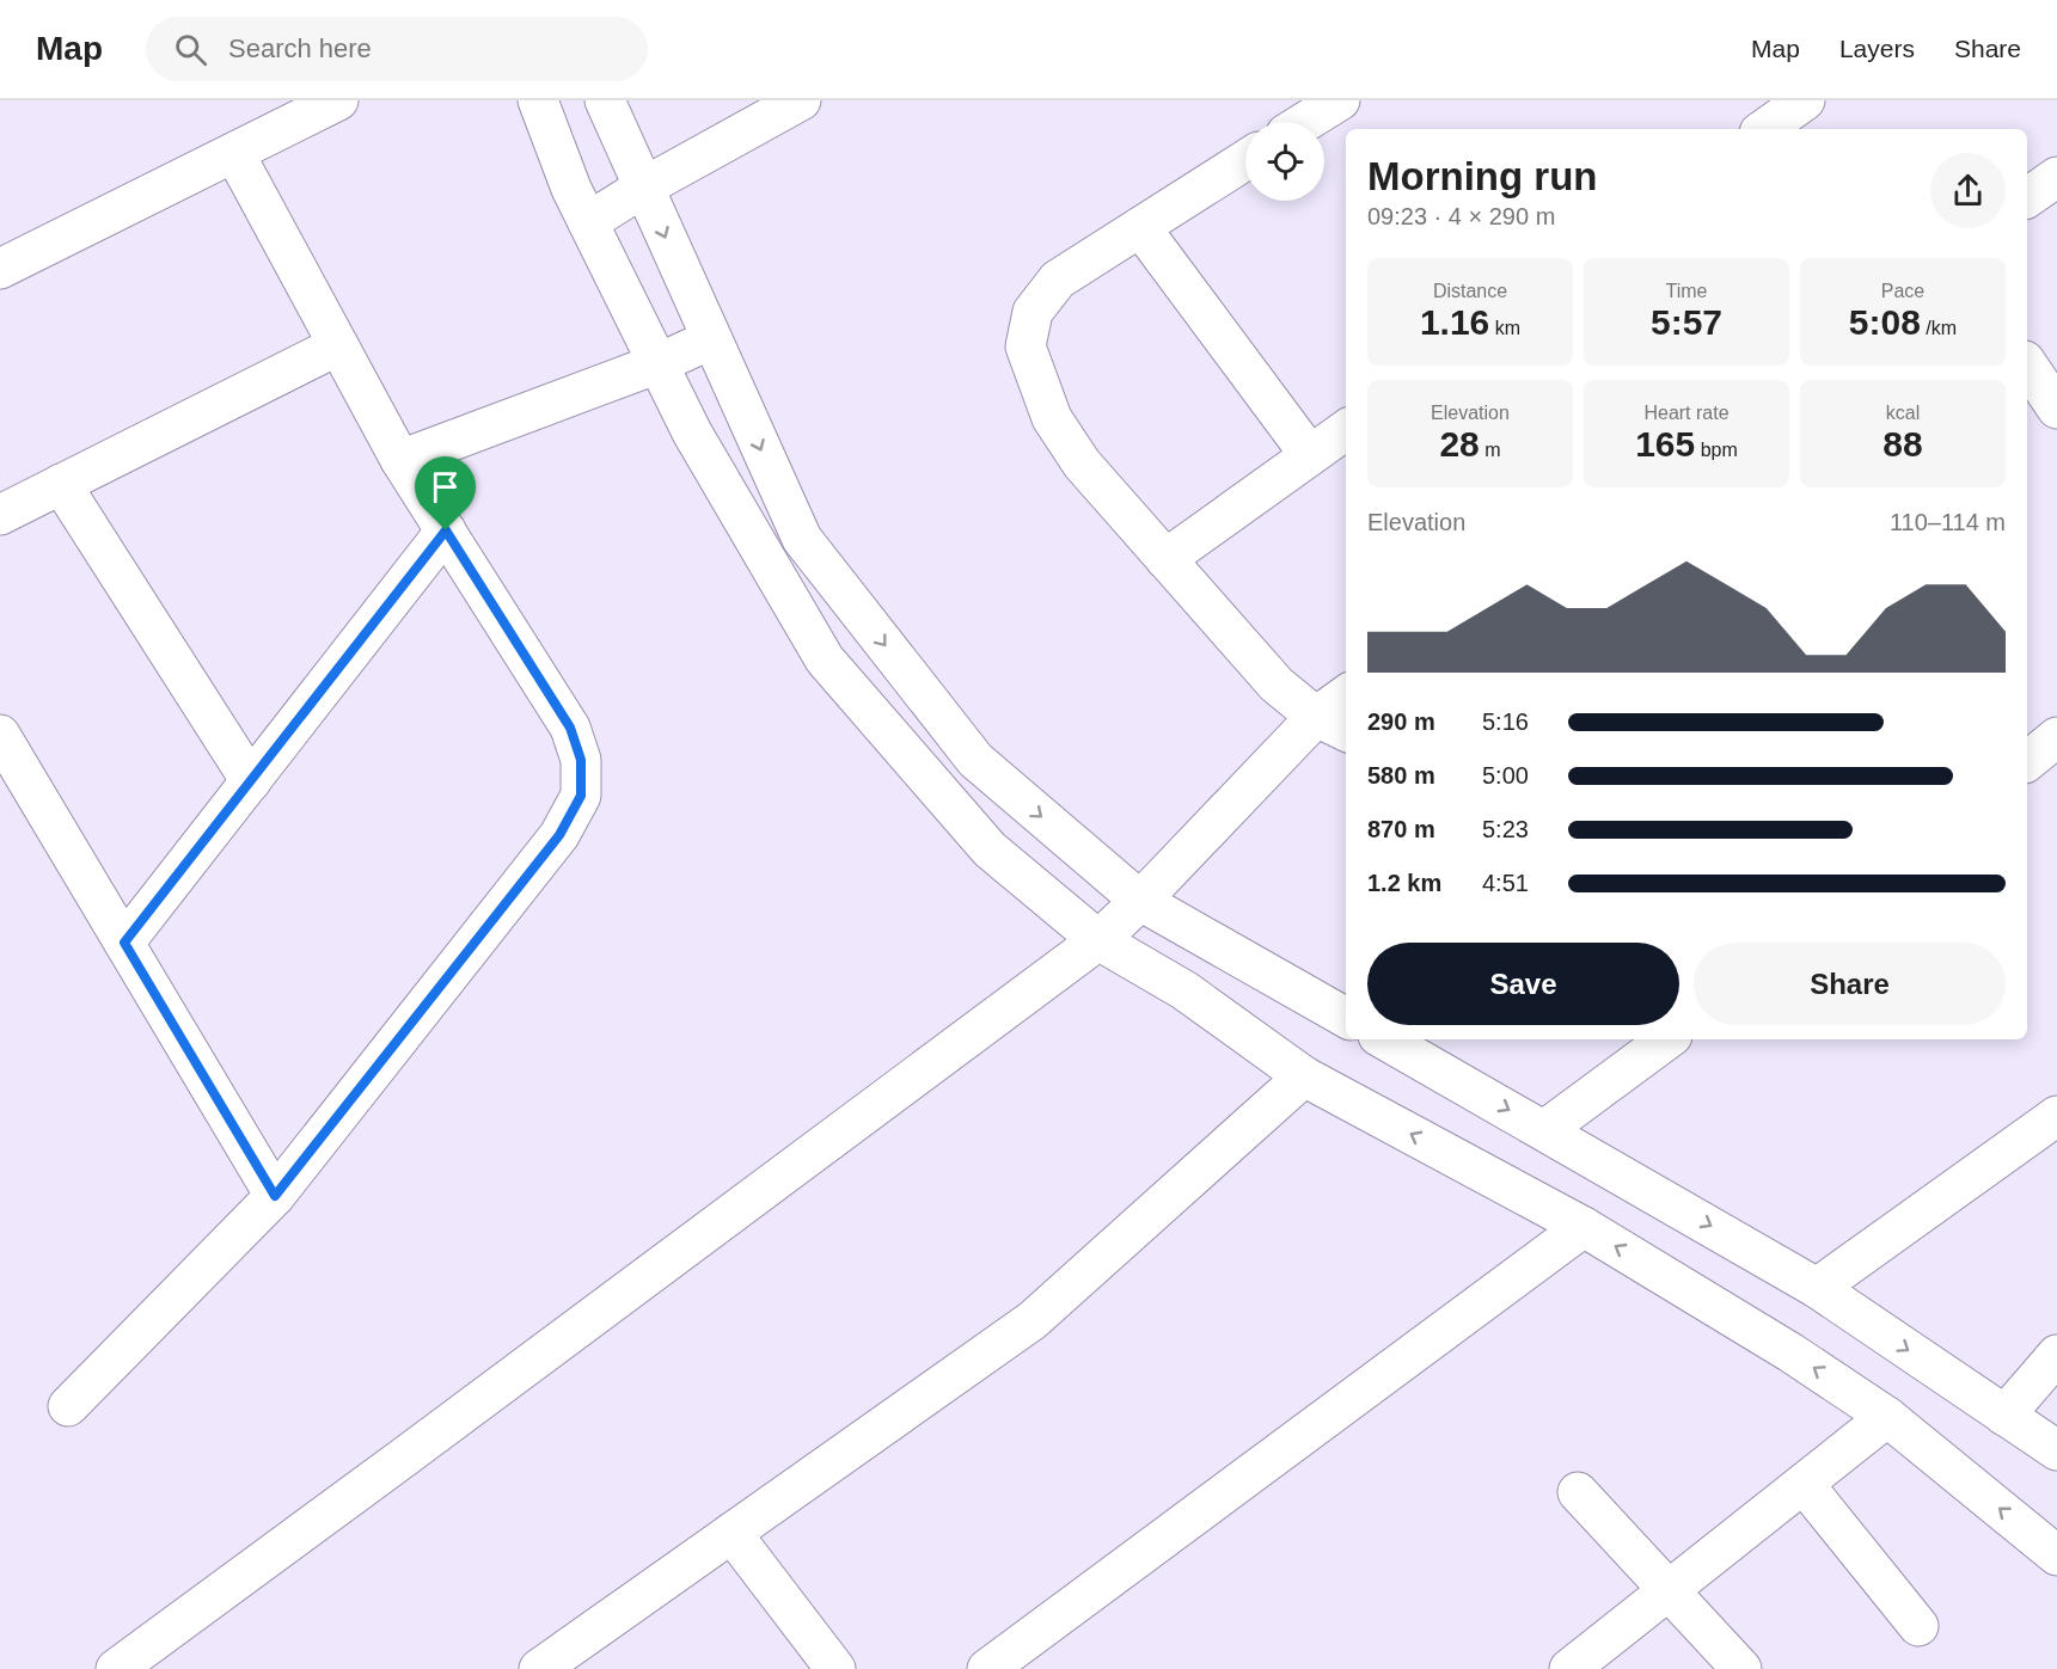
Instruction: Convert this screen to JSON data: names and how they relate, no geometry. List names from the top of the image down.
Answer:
{
  "page": {
    "header": "Map",
    "search": "Search here",
    "nav": ["Map", "Layers", "Share"],
    "heading": ["Morning run", "09:23 · 4 × 290 m"],
    "stats": [
      ["Distance", "1.16 km"],
      ["Time", "5:57"],
      ["Pace", "5:08 /km"],
      ["Elevation", "28 m"],
      ["Heart rate", "165 bpm"],
      ["kcal", "88"]
    ],
    "chart": ["Elevation", "110–114 m"],
    "list": [
      {
        "name": "290 m",
        "note": "5:16"
      },
      {
        "name": "580 m",
        "note": "5:00"
      },
      {
        "name": "870 m",
        "note": "5:23"
      },
      {
        "name": "1.2 km",
        "note": "4:51"
      }
    ],
    "buttons": ["Save", "Share"]
  }
}
